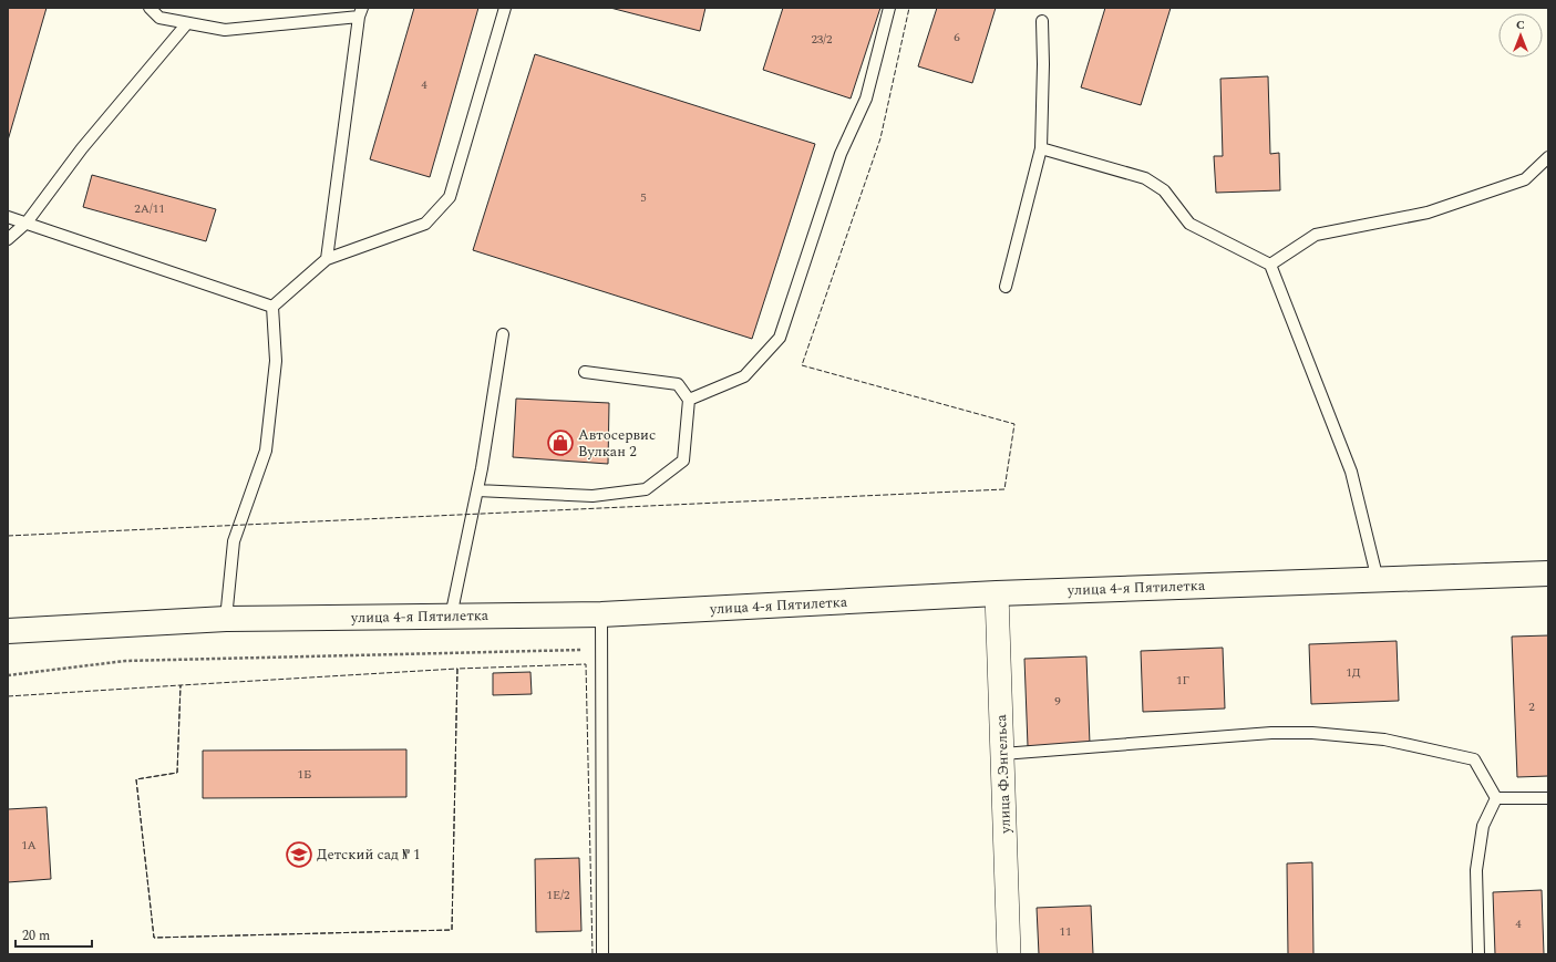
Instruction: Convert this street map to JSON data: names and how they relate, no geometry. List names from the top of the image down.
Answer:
{
  "streets": {
    "main road": ["улица 4-я Пятилетка"],
    "street": ["улица Ф.Энгельса"]
  },
  "crossings": [
    ["улица 4-я Пятилетка", "улица Ф.Энгельса"]
  ],
  "places": {
    "shop": ["Автосервис Вулкан 2"],
    "school or university": ["Детский сад № 1"]
  },
  "house_numbers": [
    "6",
    "23/2",
    "4",
    "5",
    "2А/11",
    "1Д",
    "1Г",
    "9",
    "2",
    "1Б",
    "1А",
    "1Е/2",
    "4",
    "11"
  ],
  "scale_bar": "20 m",
  "north": "top"
}
